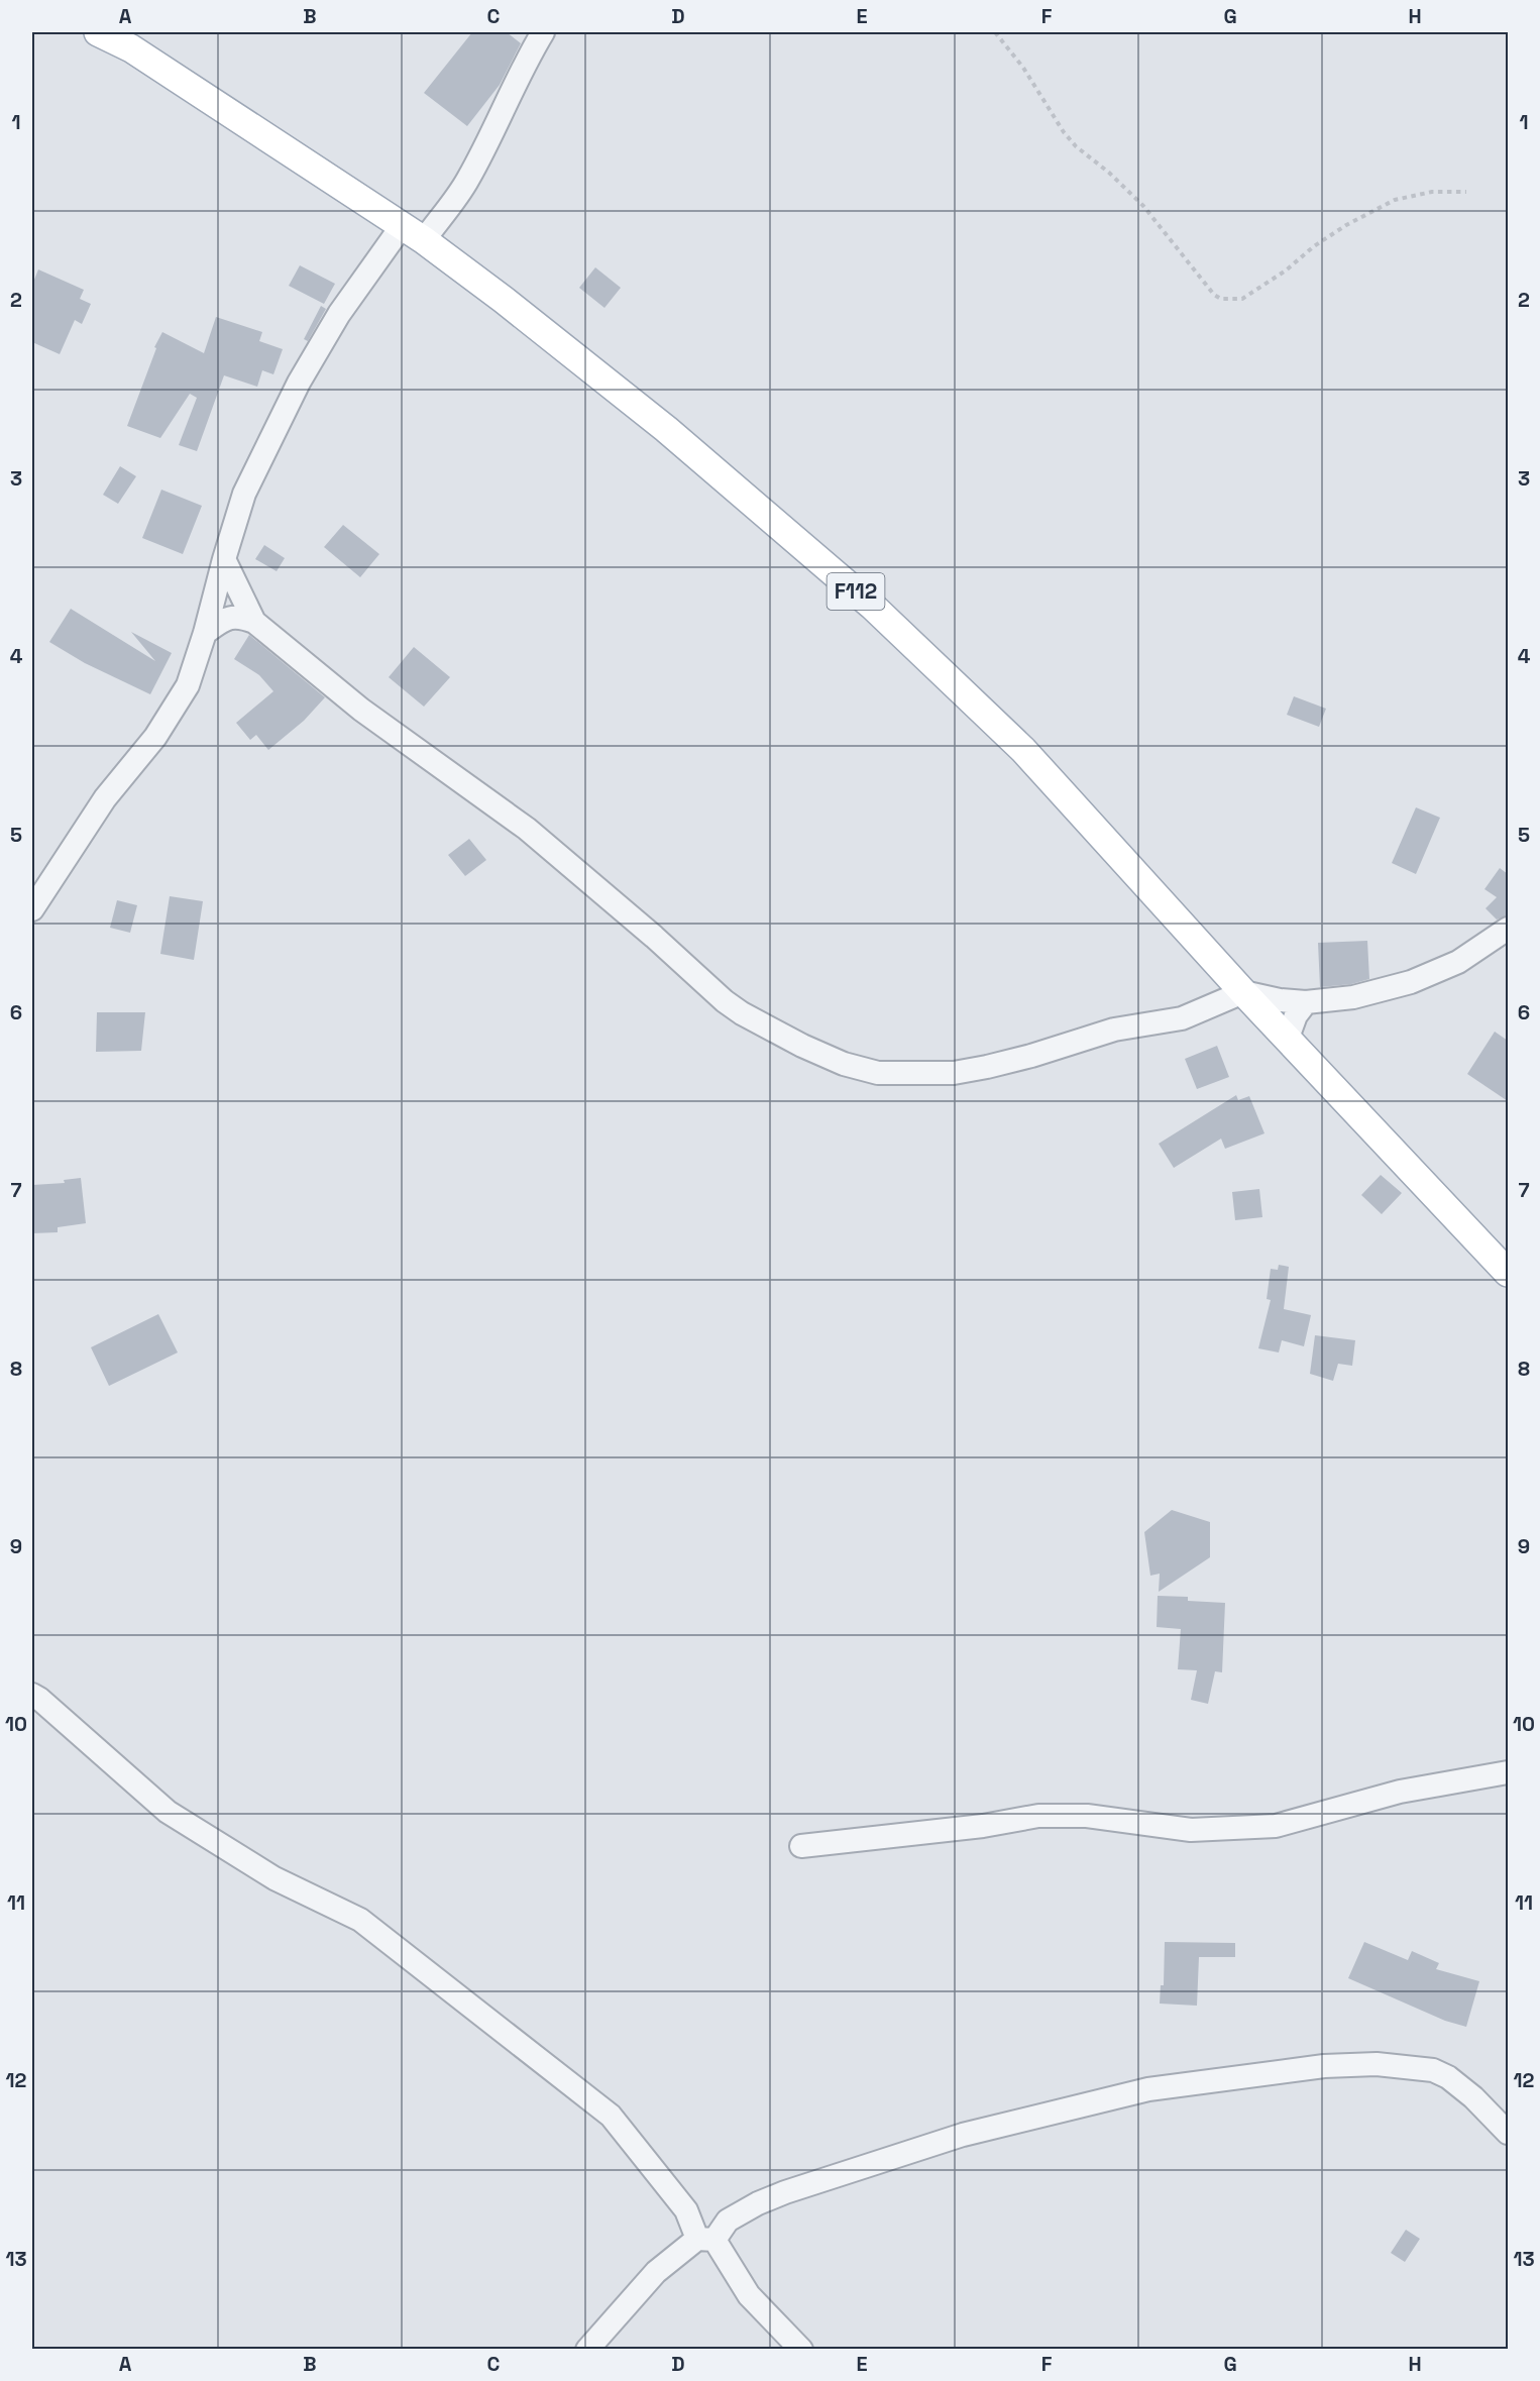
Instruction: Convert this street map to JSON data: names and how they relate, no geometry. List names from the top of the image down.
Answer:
{
  "streets": {
    "main road": ["F112"]
  },
  "grid": {
    "columns": [
      "A",
      "B",
      "C",
      "D",
      "E",
      "F",
      "G",
      "H"
    ],
    "rows": [
      "1",
      "2",
      "3",
      "4",
      "5",
      "6",
      "7",
      "8",
      "9",
      "10",
      "11",
      "12",
      "13"
    ]
  }
}
